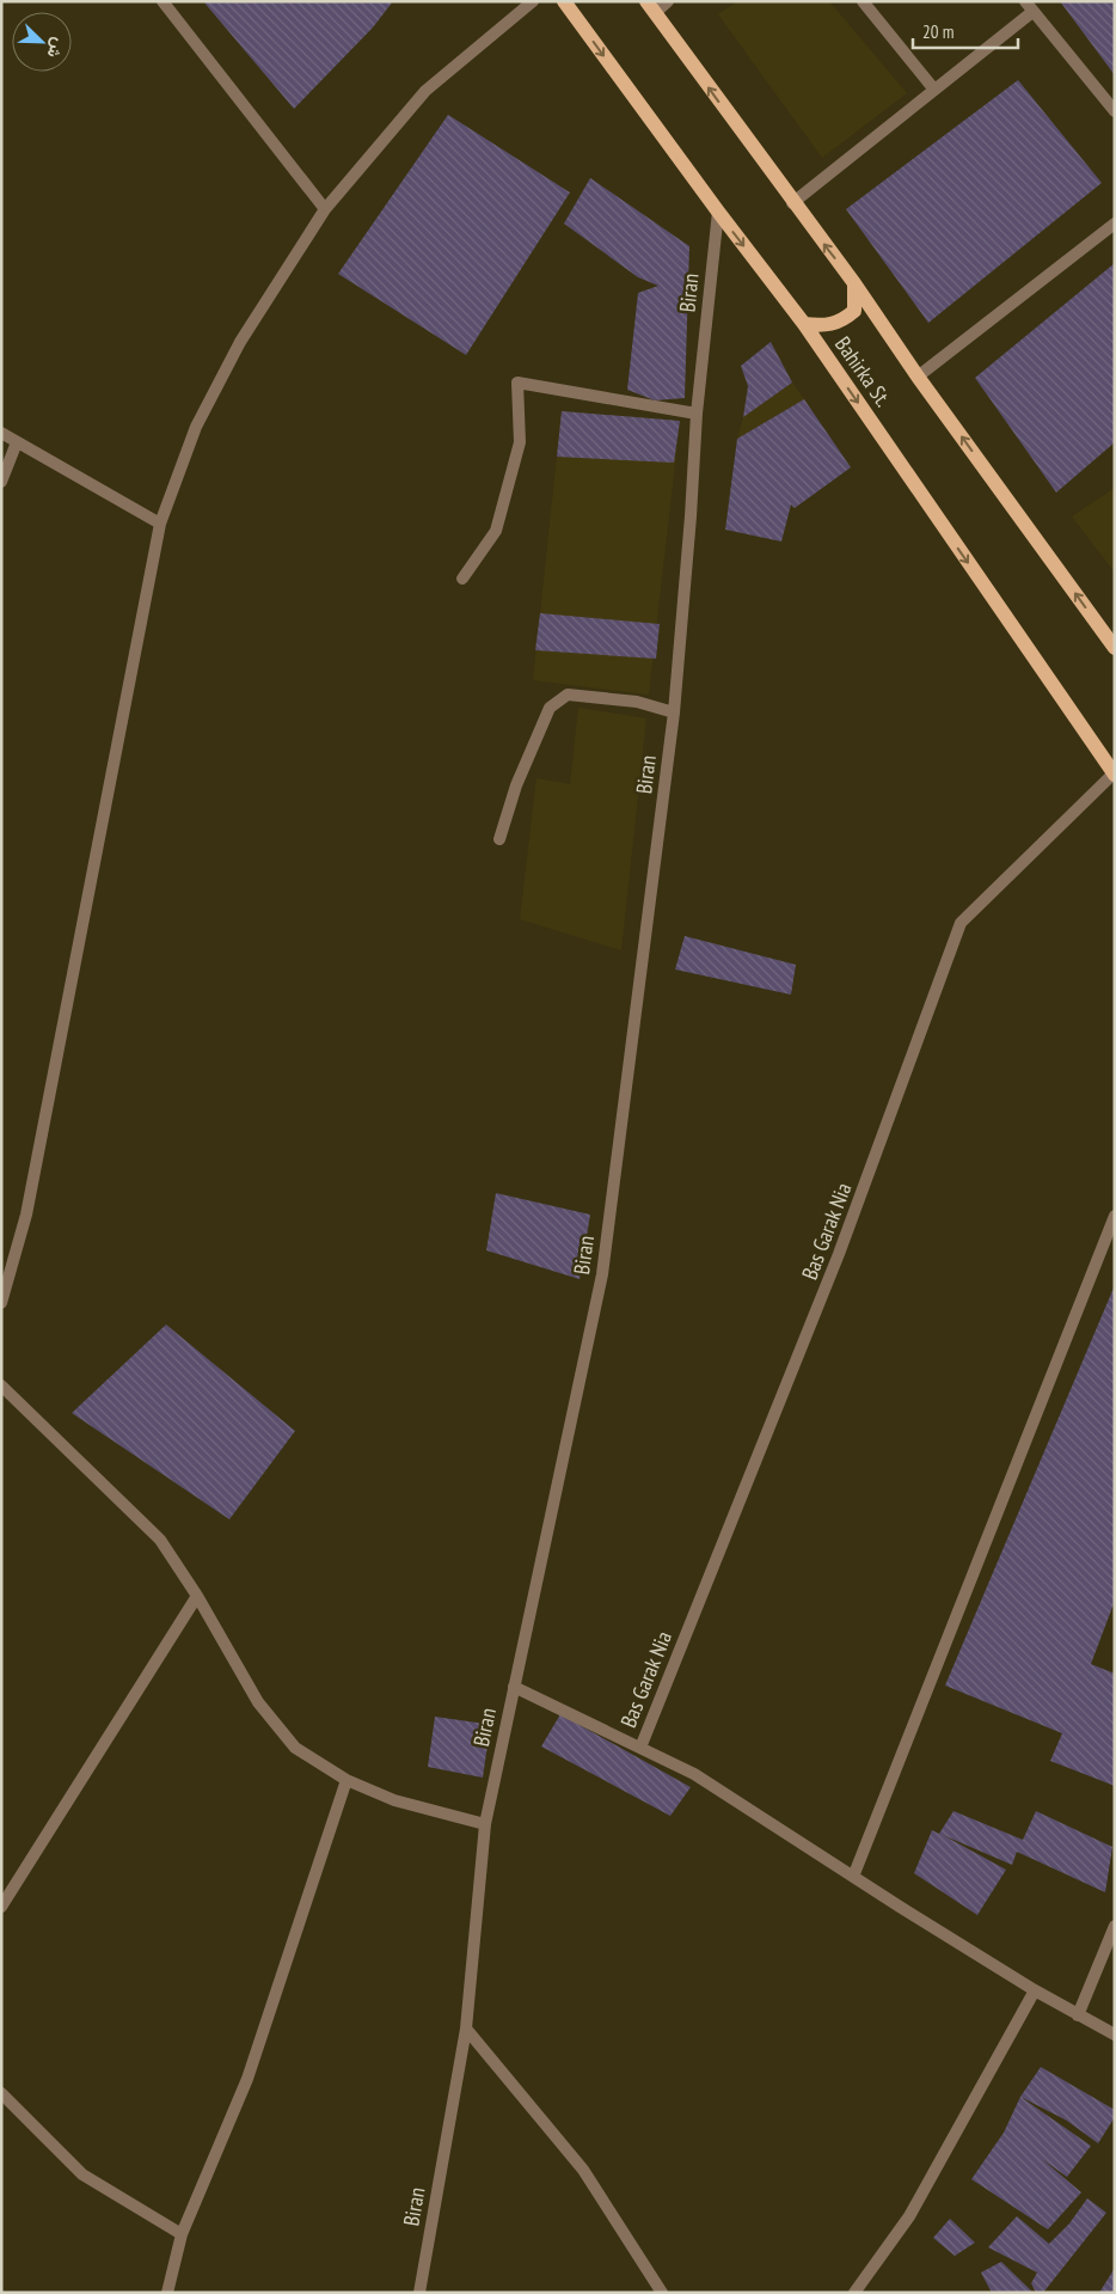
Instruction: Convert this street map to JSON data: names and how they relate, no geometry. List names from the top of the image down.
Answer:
{
  "streets": {
    "main road": ["Bahirka St."],
    "street": ["Biran", "Bas Garak Nia"]
  },
  "crossings": [
    ["Biran", "Bahirka St."],
    ["Bahirka St.", "Bas Garak Nia"]
  ],
  "scale_bar": "20 m",
  "north": "bottom right"
}
